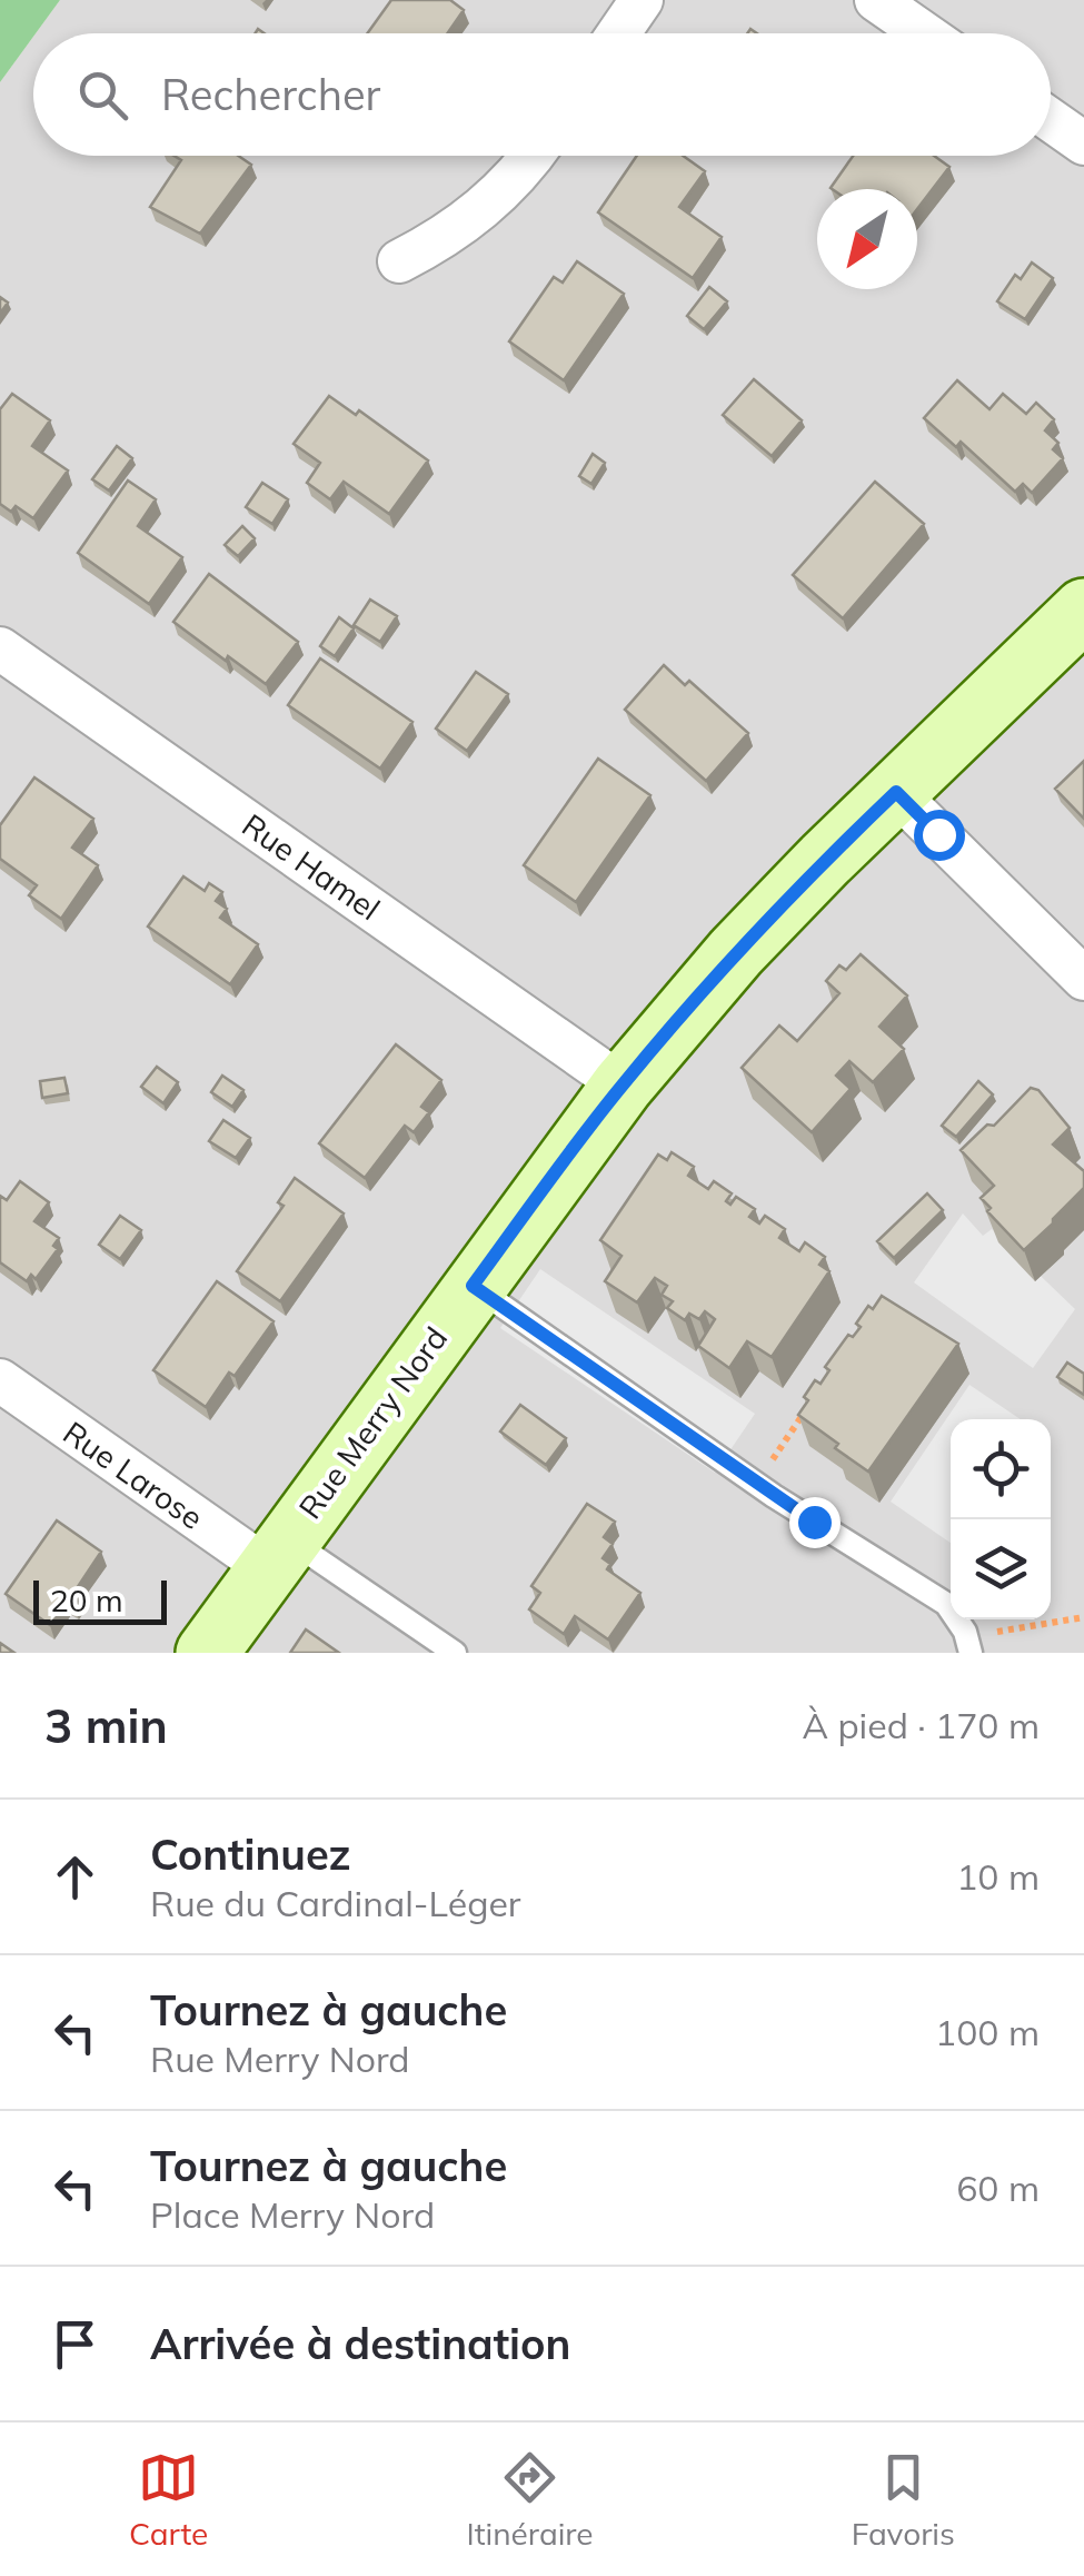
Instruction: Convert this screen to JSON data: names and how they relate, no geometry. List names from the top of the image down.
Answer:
{
  "streets": {
    "main road": ["Rue Merry Nord"],
    "street": ["Rue Hamel", "Rue Larose"]
  },
  "crossings": [
    ["Rue Hamel", "Rue Merry Nord"],
    ["Rue Merry Nord", "Rue Larose"]
  ],
  "scale_bar": "20 m",
  "north": "bottom left",
  "page": {
    "search": "Rechercher",
    "scale": "20 m",
    "heading": ["3 min", "À pied · 170 m"],
    "list": [
      ["Continuez", "Rue du Cardinal-Léger", "10 m"],
      ["Tournez à gauche", "Rue Merry Nord", "100 m"],
      ["Tournez à gauche", "Place Merry Nord", "60 m"],
      "Arrivée à destination"
    ],
    "nav": ["Carte", "Itinéraire", "Favoris"]
  }
}
